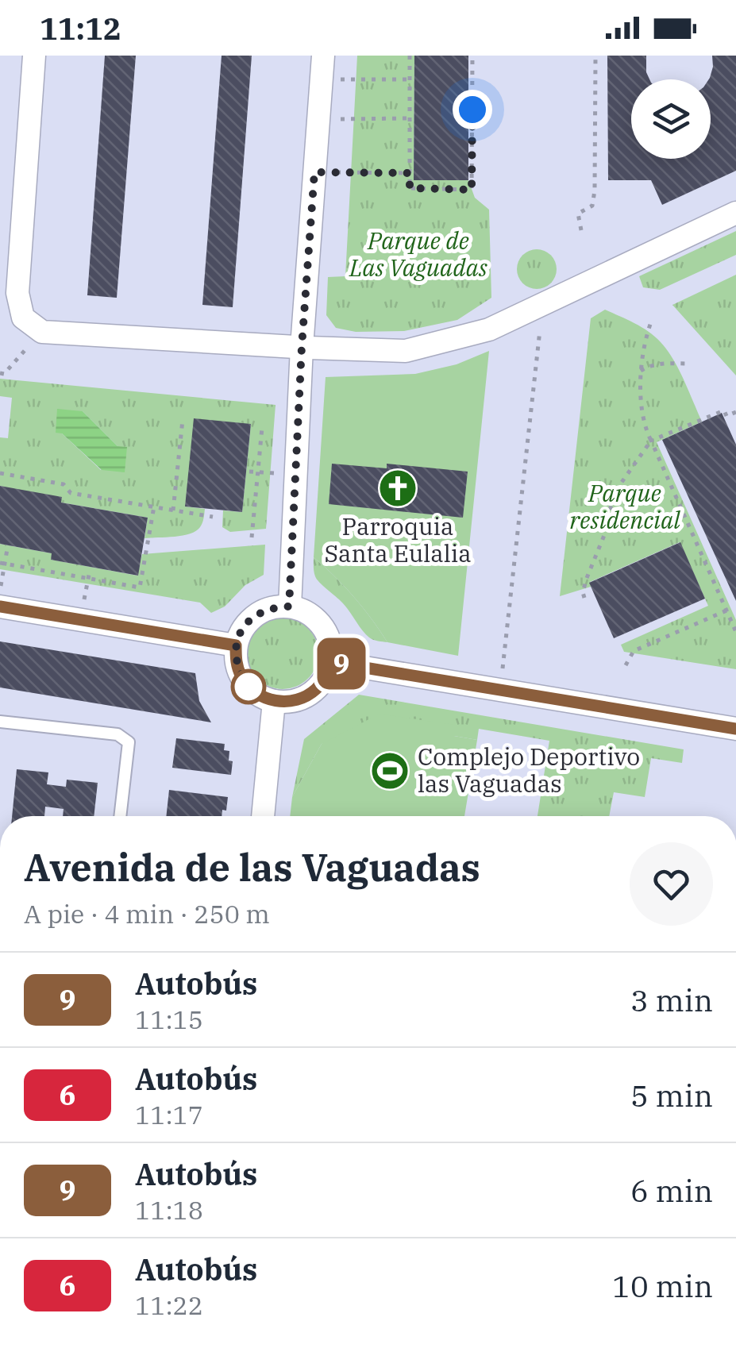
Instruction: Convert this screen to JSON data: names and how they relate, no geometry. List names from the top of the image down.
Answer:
{
  "parks": ["Parque de Las Vaguadas", "Parque residencial"],
  "places": {
    "church": ["Parroquia Santa Eulalia"],
    "sports": ["Complejo Deportivo las Vaguadas"]
  },
  "lines": ["bus line 9"],
  "page": {
    "status": "11:12",
    "on_map": "9",
    "heading": ["Avenida de las Vaguadas", "A pie · 4 min · 250 m"],
    "list": [
      {
        "mark": "9",
        "name": "Autobús",
        "note": "11:15",
        "value": "3 min"
      },
      {
        "mark": "6",
        "name": "Autobús",
        "note": "11:17",
        "value": "5 min"
      },
      {
        "mark": "9",
        "name": "Autobús",
        "note": "11:18",
        "value": "6 min"
      },
      {
        "mark": "6",
        "name": "Autobús",
        "note": "11:22",
        "value": "10 min"
      }
    ]
  }
}
